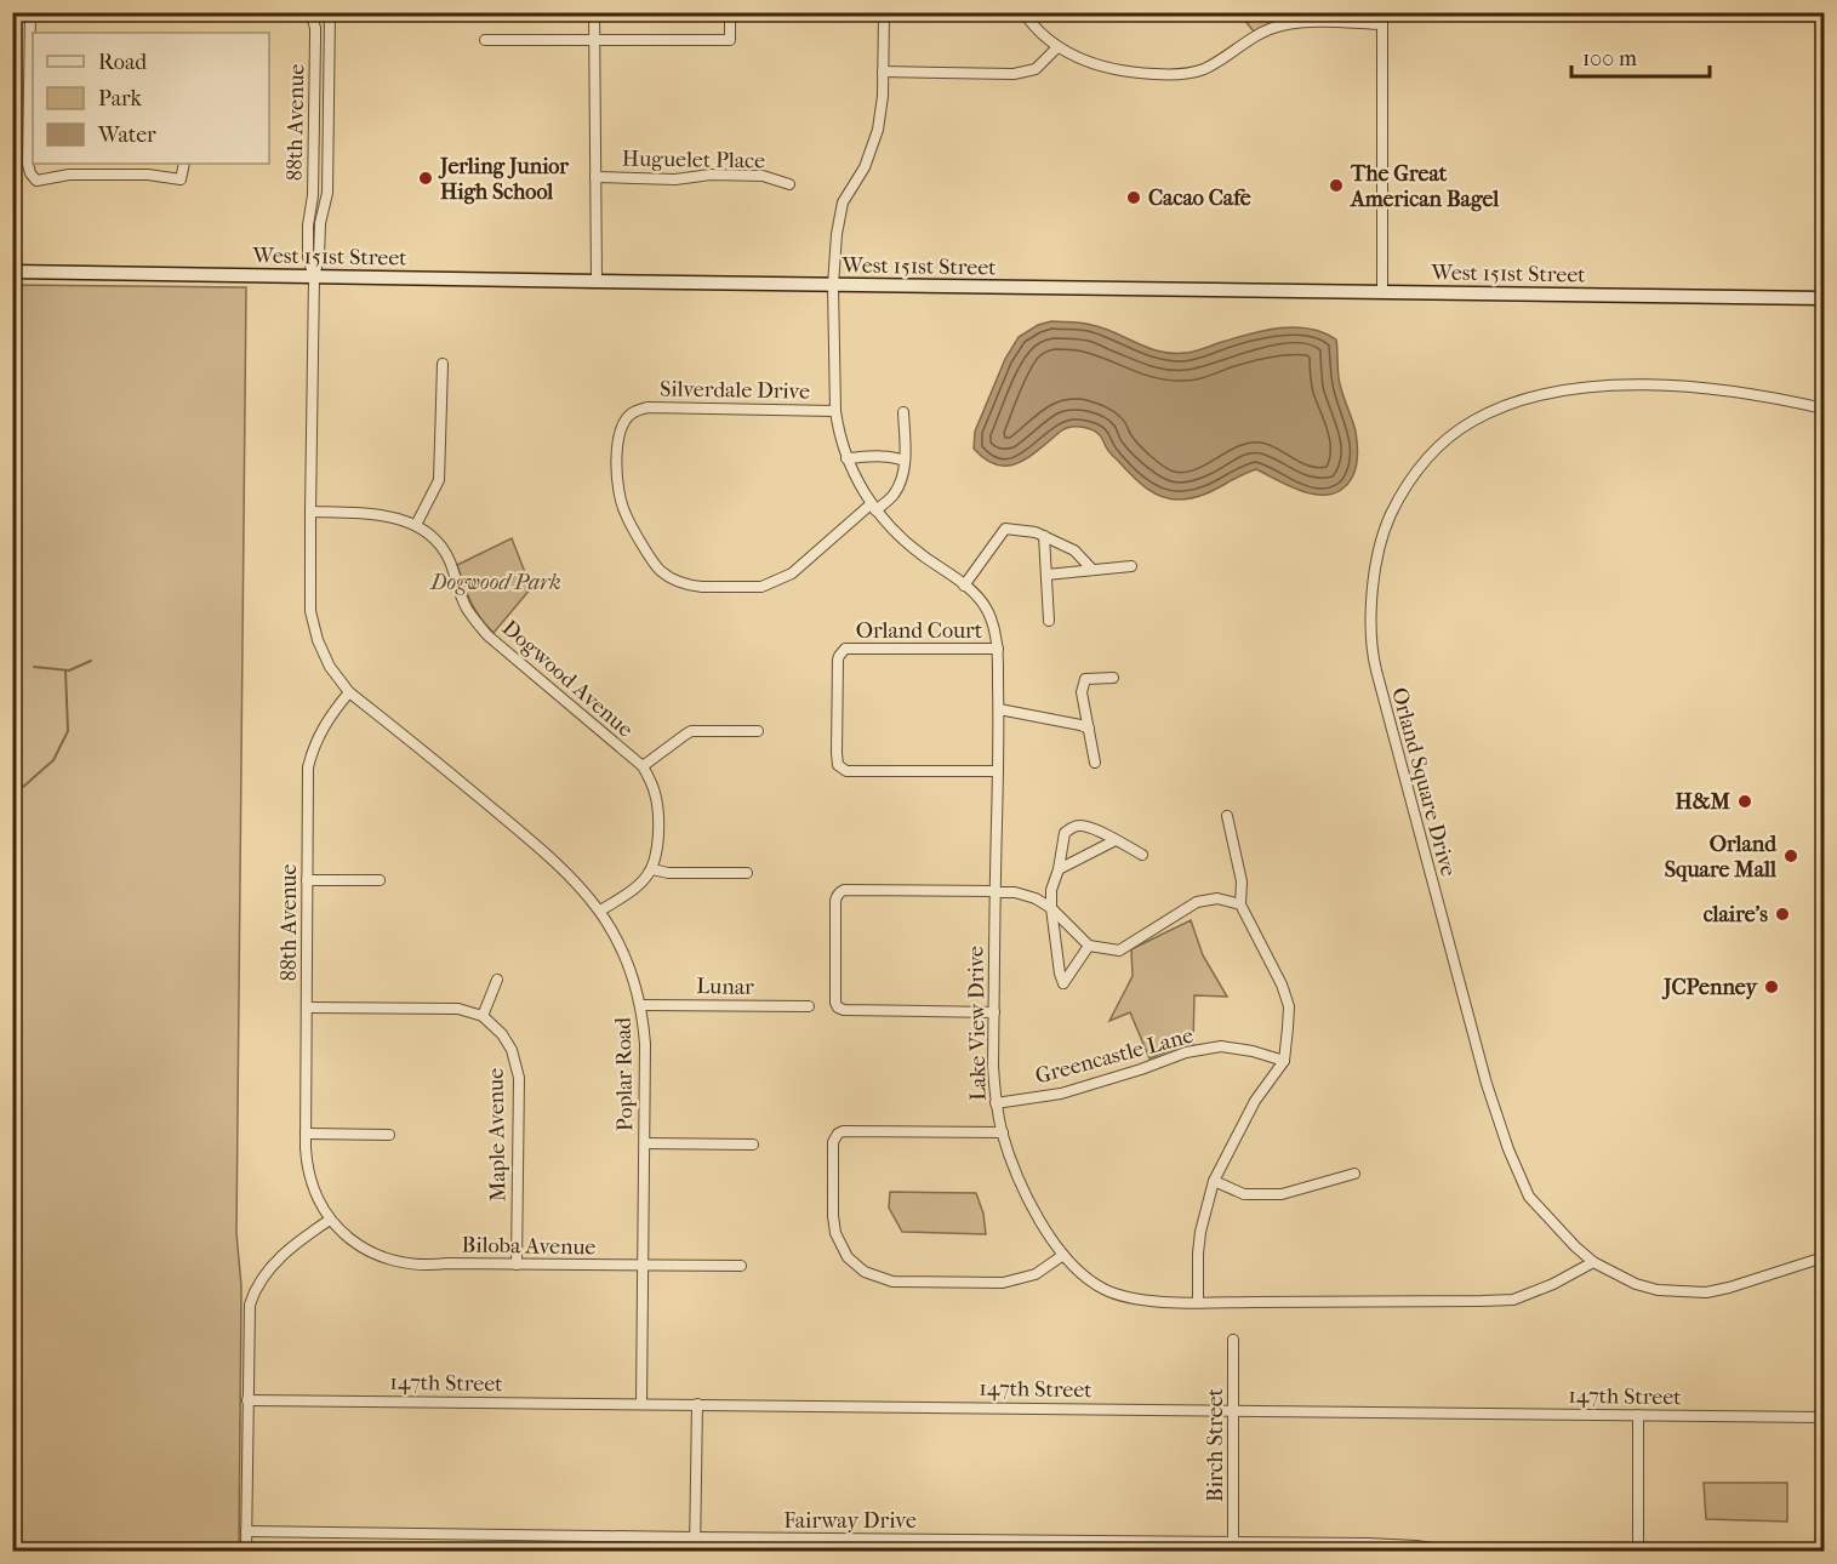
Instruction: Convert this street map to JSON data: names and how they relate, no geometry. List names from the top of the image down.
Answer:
{
  "streets": {
    "street": [
      "88th Avenue",
      "Huguelet Place",
      "West 151st Street",
      "Silverdale Drive",
      "Orland Court",
      "Dogwood Avenue",
      "Orland Square Drive",
      "Lunar",
      "Lake View Drive",
      "Greencastle Lane",
      "Poplar Road",
      "Maple Avenue",
      "Biloba Avenue",
      "147th Street",
      "Birch Street",
      "Fairway Drive"
    ]
  },
  "crossings": [
    ["88th Avenue", "West 151st Street"],
    ["88th Avenue", "Dogwood Avenue"],
    ["88th Avenue", "Poplar Road"],
    ["88th Avenue", "Biloba Avenue"],
    ["West 151st Street", "Lake View Drive"],
    ["Silverdale Drive", "Lake View Drive"],
    ["Orland Court", "Lake View Drive"],
    ["Orland Square Drive", "Lake View Drive"],
    ["Lunar", "Poplar Road"],
    ["Lake View Drive", "Greencastle Lane"],
    ["Poplar Road", "Biloba Avenue"],
    ["Poplar Road", "147th Street"],
    ["Maple Avenue", "Biloba Avenue"],
    ["147th Street", "Birch Street"],
    ["Birch Street", "Fairway Drive"]
  ],
  "parks": ["Dogwood Park"],
  "places": [
    "Jerling Junior High School",
    "The Great American Bagel",
    "Cacao Cafe",
    "H&M",
    "Orland Square Mall",
    "claire's",
    "JCPenney"
  ],
  "legend": ["Road", "Park", "Water"],
  "scale_bar": "100 m"
}
